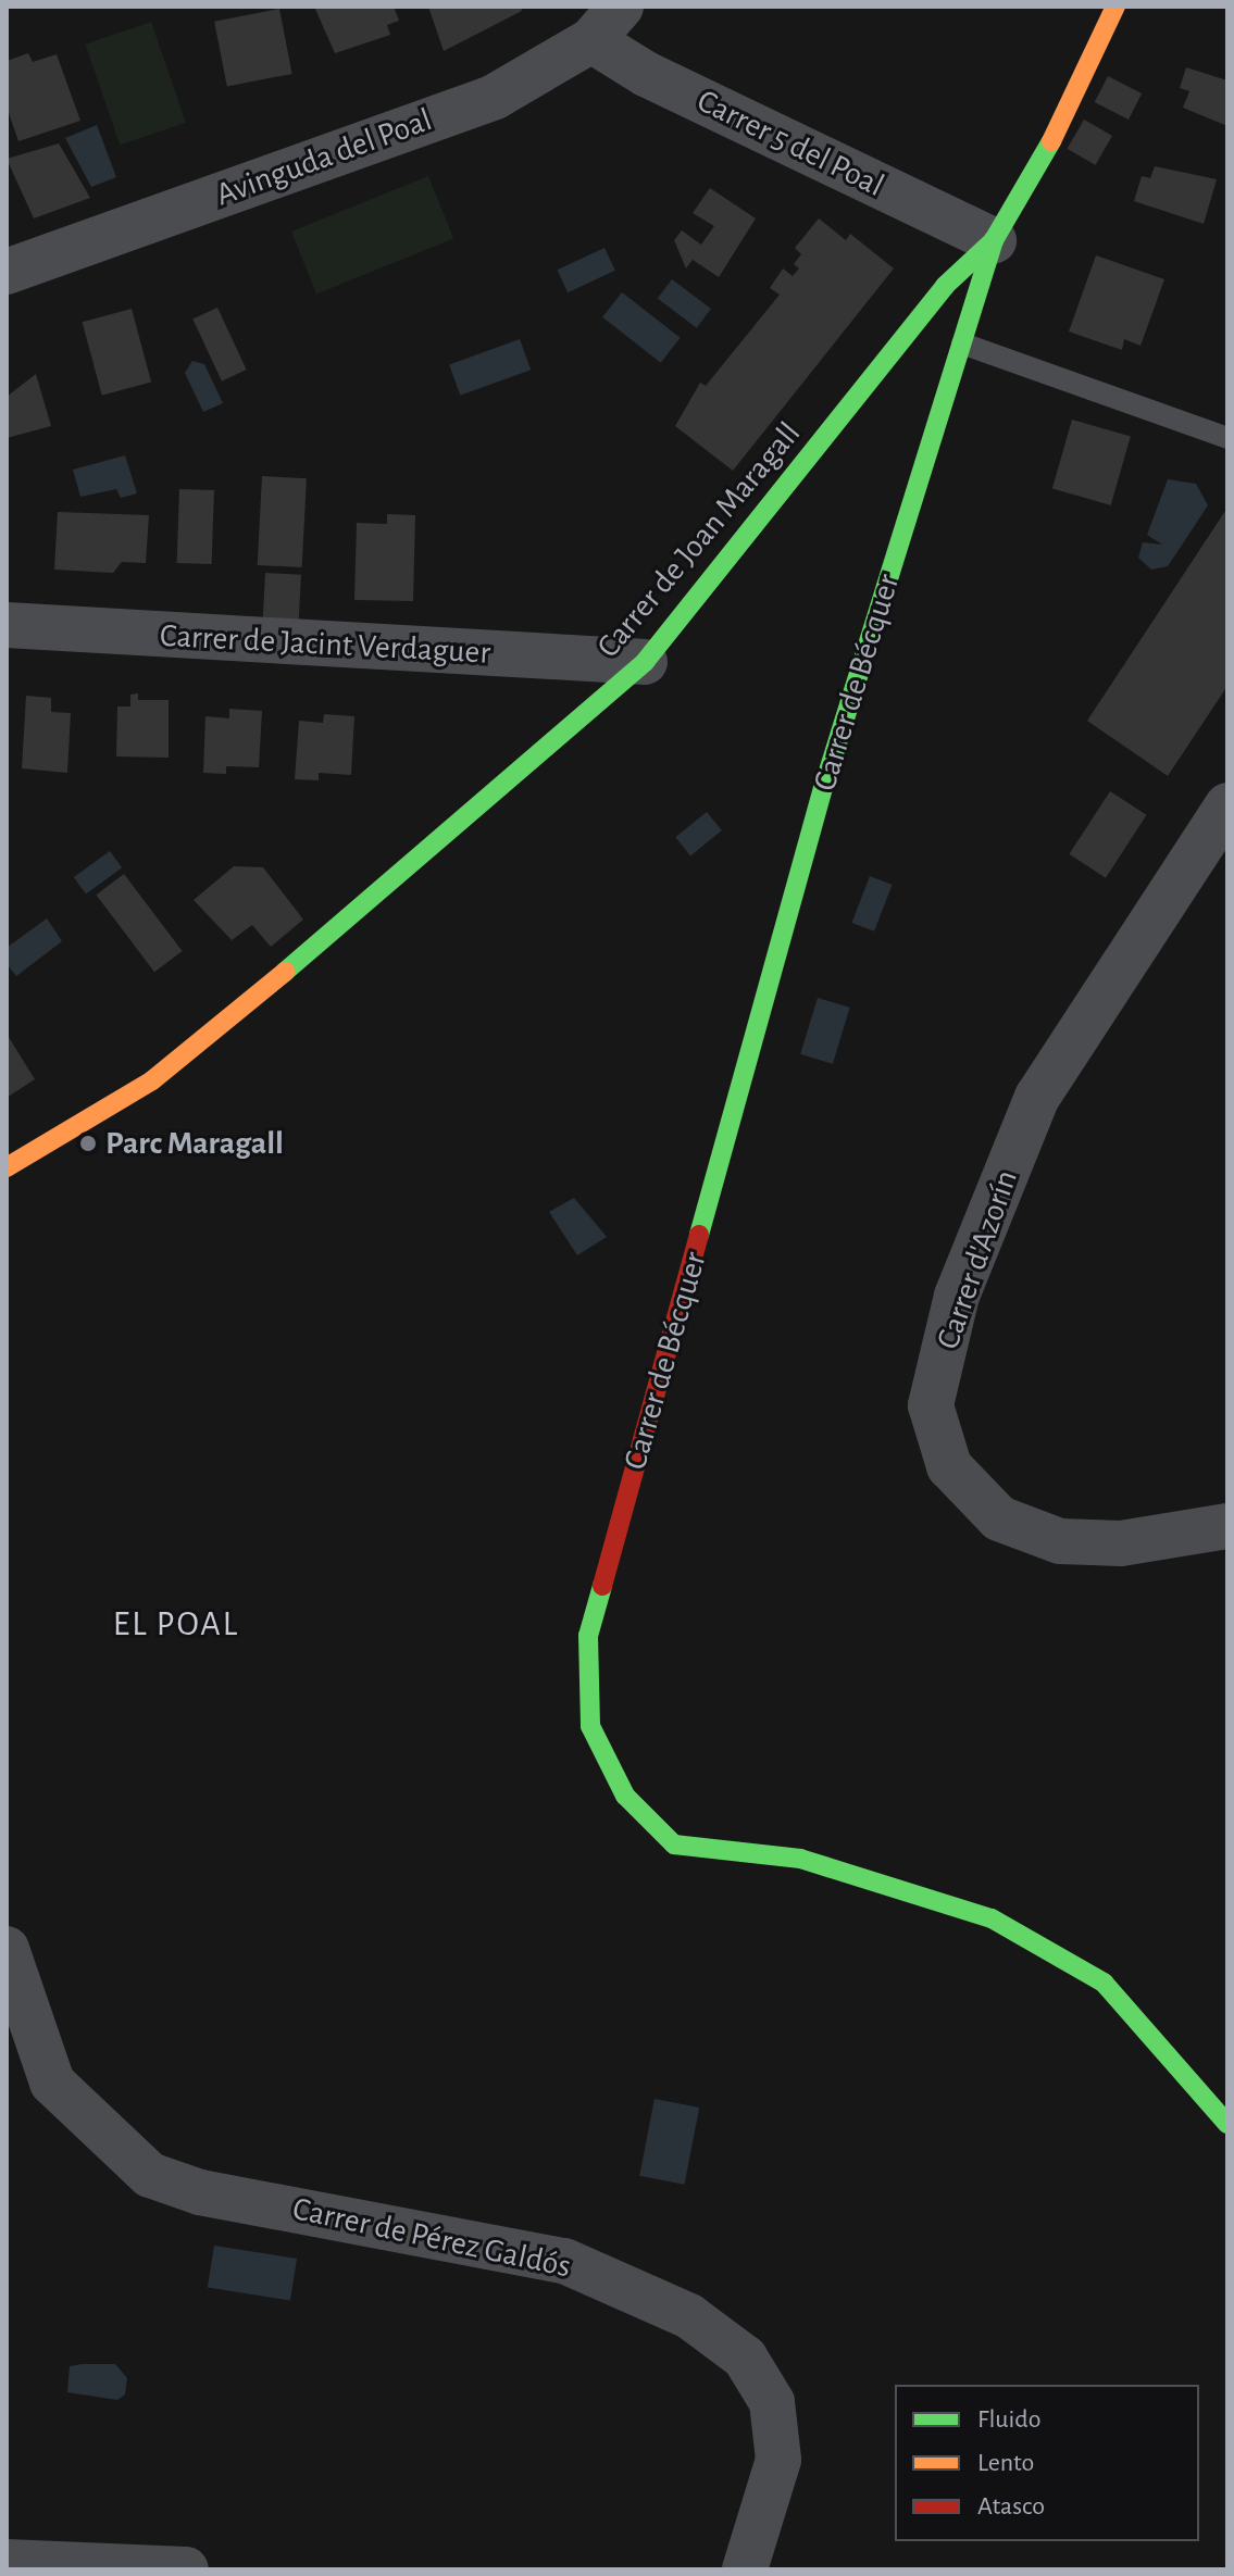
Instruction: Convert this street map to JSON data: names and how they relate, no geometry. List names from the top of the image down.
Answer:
{
  "streets": {
    "street": [
      "Carrer 5 del Poal",
      "Avinguda del Poal",
      "Carrer de Joan Maragall",
      "Carrer de Jacint Verdaguer",
      "Carrer de Bécquer",
      "Carrer d'Azorín",
      "Carrer de Pérez Galdós"
    ]
  },
  "crossings": [
    ["Carrer 5 del Poal", "Avinguda del Poal"],
    ["Carrer 5 del Poal", "Carrer de Joan Maragall"],
    ["Carrer 5 del Poal", "Carrer de Bécquer"],
    ["Carrer de Joan Maragall", "Carrer de Jacint Verdaguer"],
    ["Carrer de Joan Maragall", "Carrer de Bécquer"]
  ],
  "districts": ["EL POAL"],
  "places": ["Parc Maragall"],
  "legend": ["Fluido", "Lento", "Atasco"]
}
